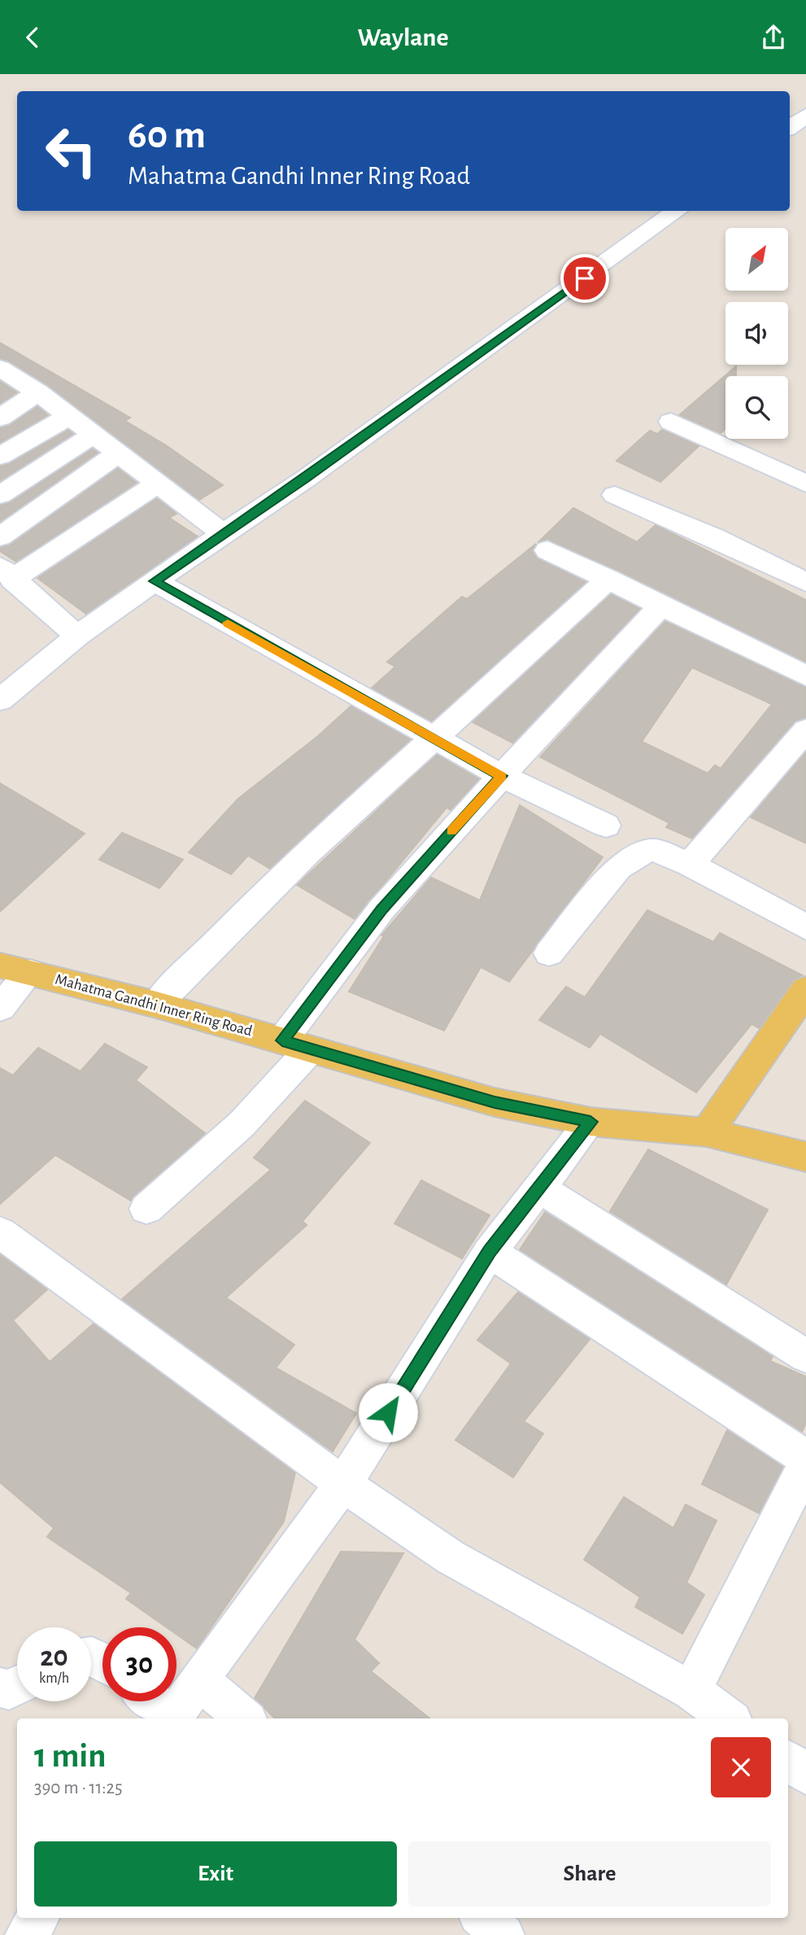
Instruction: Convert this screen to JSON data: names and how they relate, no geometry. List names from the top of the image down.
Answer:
{
  "streets": {
    "main road": ["Mahatma Gandhi Inner Ring Road"]
  },
  "north": "top right",
  "page": {
    "header": "Waylane",
    "turn": ["60 m", "Mahatma Gandhi Inner Ring Road"],
    "speed": "20 km/h",
    "limit": "30",
    "heading": ["1 min", "390 m · 11:25"],
    "buttons": ["Exit", "Share"]
  }
}
